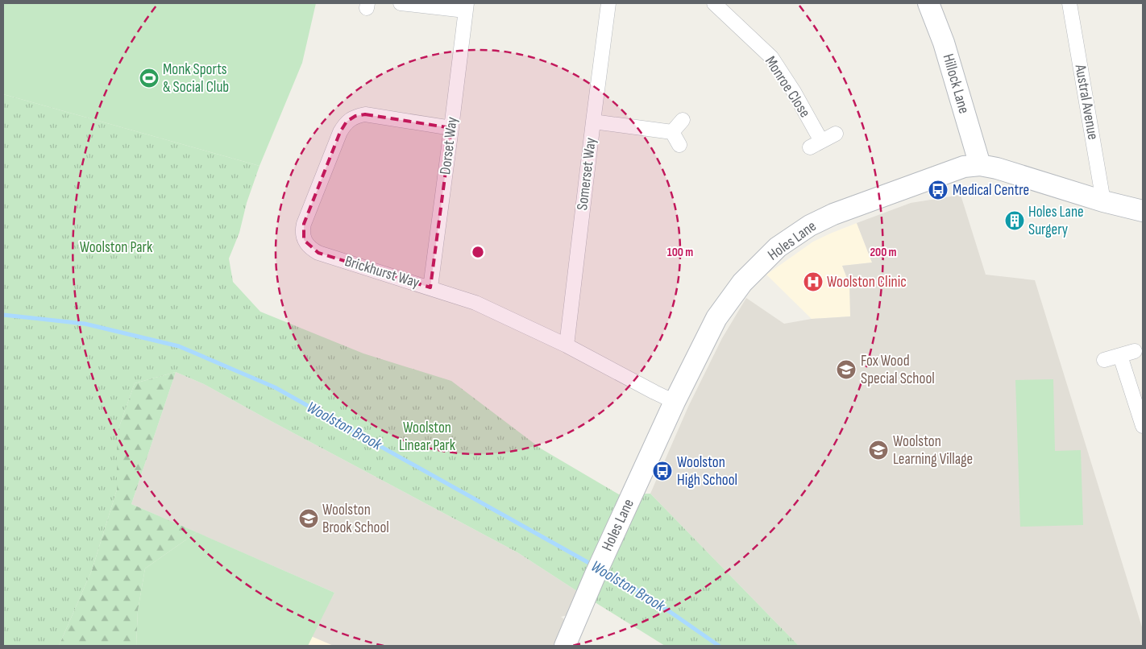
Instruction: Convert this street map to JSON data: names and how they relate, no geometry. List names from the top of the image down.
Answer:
{
  "streets": {
    "street": [
      "Hillock Lane",
      "Monroe Close",
      "Austral Avenue",
      "Dorset Way",
      "Somerset Way",
      "Holes Lane",
      "Brickhurst Way"
    ]
  },
  "crossings": [
    ["Hillock Lane", "Holes Lane"],
    ["Austral Avenue", "Holes Lane"],
    ["Dorset Way", "Brickhurst Way"],
    ["Somerset Way", "Brickhurst Way"],
    ["Holes Lane", "Brickhurst Way"]
  ],
  "water": ["Woolston Brook"],
  "parks": ["Woolston Park", "Woolston Linear Park"],
  "places": {
    "sports": ["Monk Sports & Social Club"],
    "bus stop": ["Medical Centre", "Woolston High School"],
    "building": ["Holes Lane Surgery"],
    "hospital": ["Woolston Clinic"],
    "school or university": ["Fox Wood Special School", "Woolston Learning Village", "Woolston Brook School"]
  },
  "rings": ["100 m", "200 m"]
}
